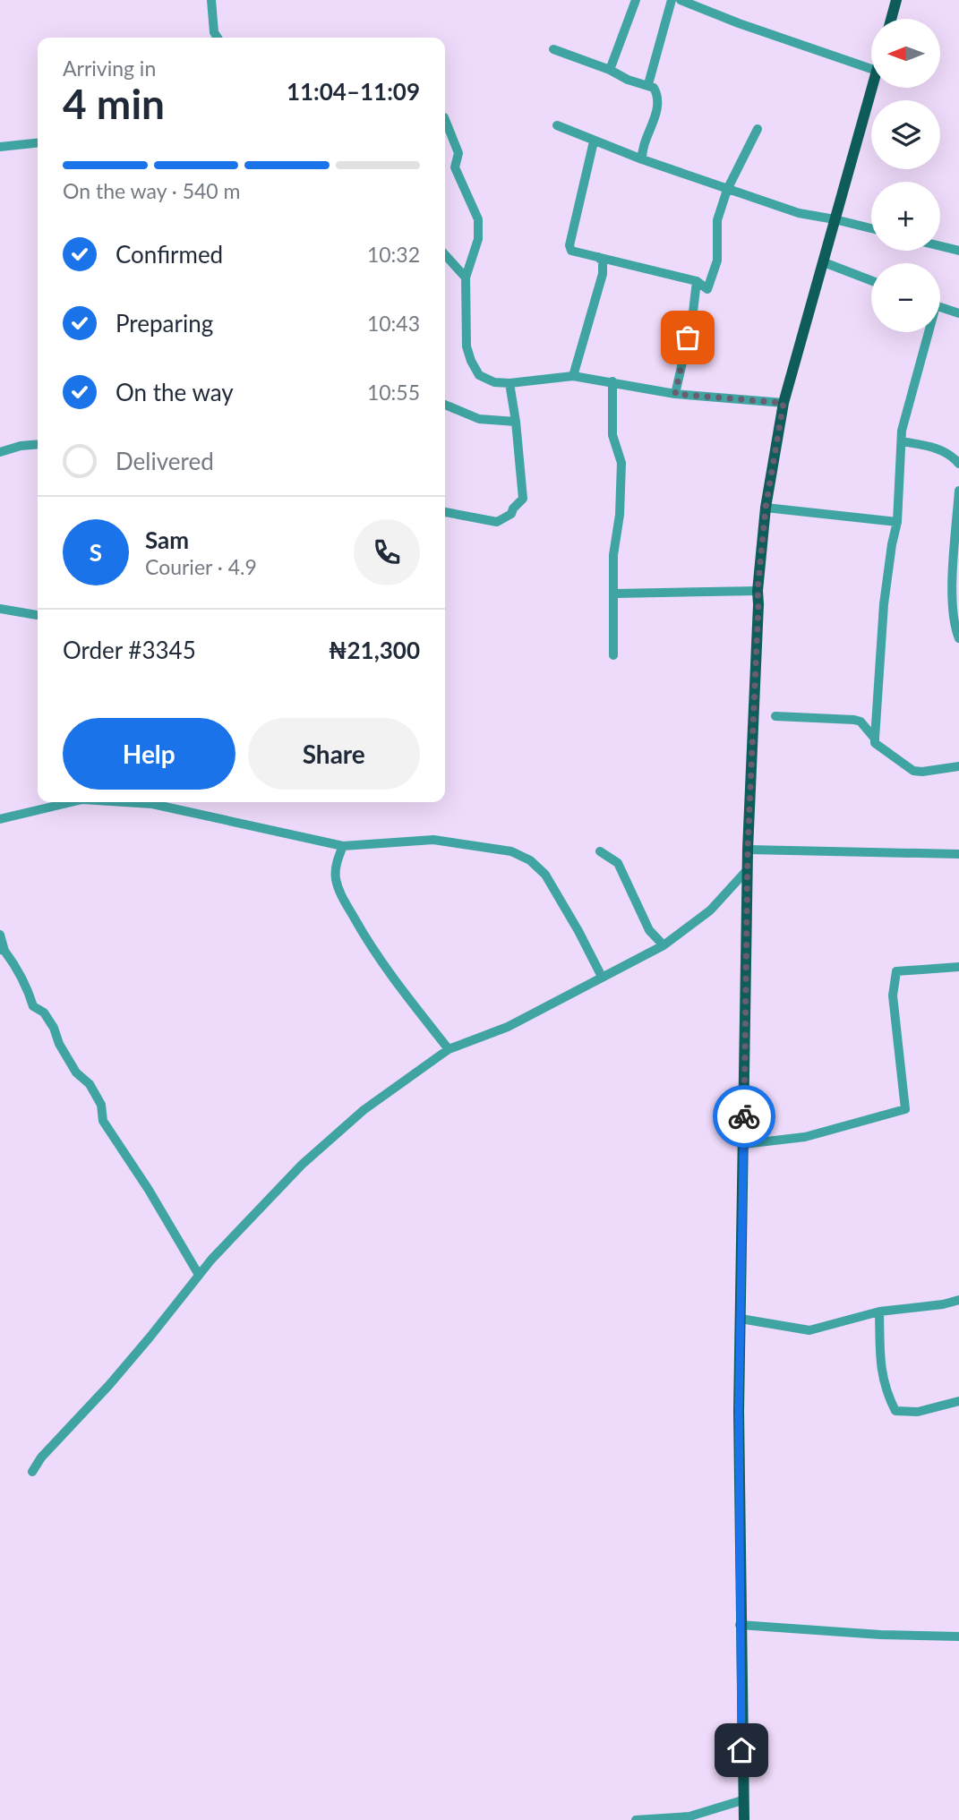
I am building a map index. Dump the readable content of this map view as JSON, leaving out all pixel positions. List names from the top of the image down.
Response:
{
  "north": "left",
  "page": {
    "map_buttons": ["+", "−"],
    "heading": ["4 min", "Arriving in", "11:04–11:09"],
    "panel": [
      "Sam",
      "Courier · 4.9",
      "Order #3345",
      "₦21,300"
    ],
    "bar": "On the way · 540 m",
    "list": [
      ["Confirmed", "10:32"],
      ["Preparing", "10:43"],
      ["On the way", "10:55"],
      "Delivered"
    ],
    "round": "S",
    "buttons": ["Help", "Share"]
  }
}
